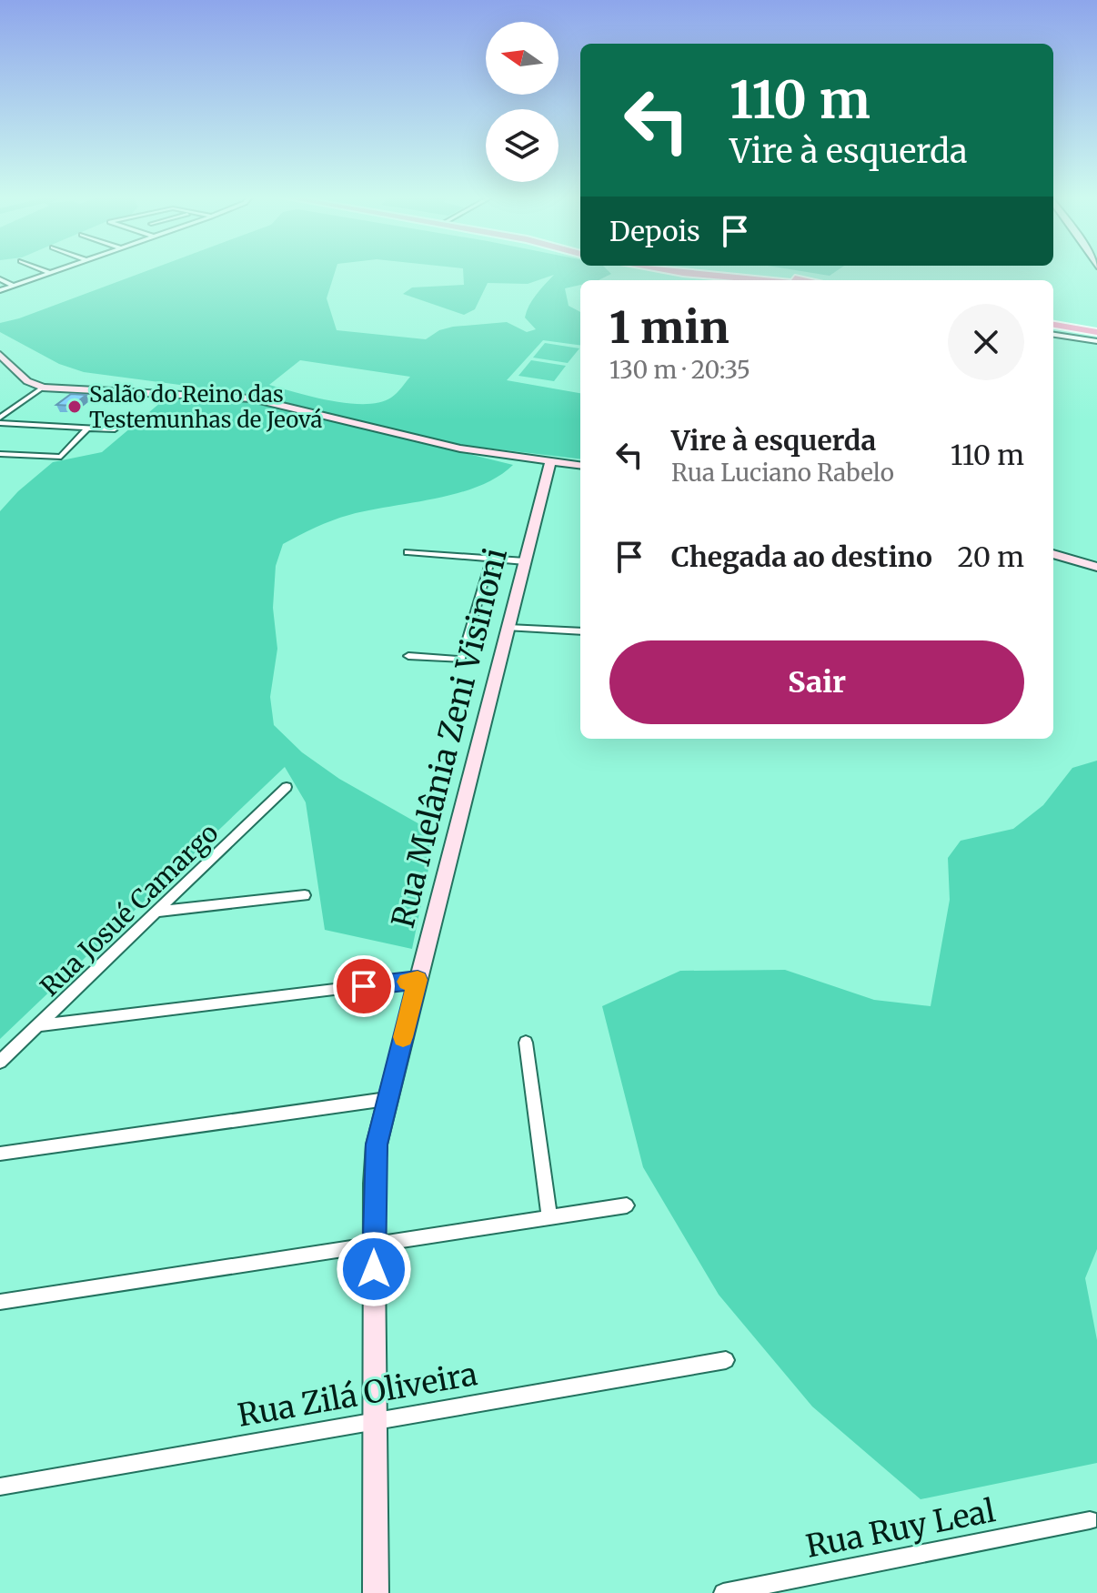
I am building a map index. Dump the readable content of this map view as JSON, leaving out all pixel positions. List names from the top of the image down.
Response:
{
  "streets": {
    "main road": ["Rua Melânia Zeni Visinoni"],
    "street": ["Rua Josué Camargo", "Rua Zilá Oliveira", "Rua Ruy Leal"]
  },
  "crossings": [
    ["Rua Melânia Zeni Visinoni", "Rua Zilá Oliveira"]
  ],
  "places": ["Salão do Reino das Testemunhas de Jeová"],
  "north": "left",
  "page": {
    "turn": ["110 m", "Vire à esquerda"],
    "then": "Depois",
    "heading": ["1 min", "130 m · 20:35"],
    "list": [
      {
        "name": "Vire à esquerda",
        "note": "Rua Luciano Rabelo",
        "value": "110 m"
      },
      {
        "name": "Chegada ao destino",
        "value": "20 m"
      }
    ],
    "buttons": "Sair"
  }
}
